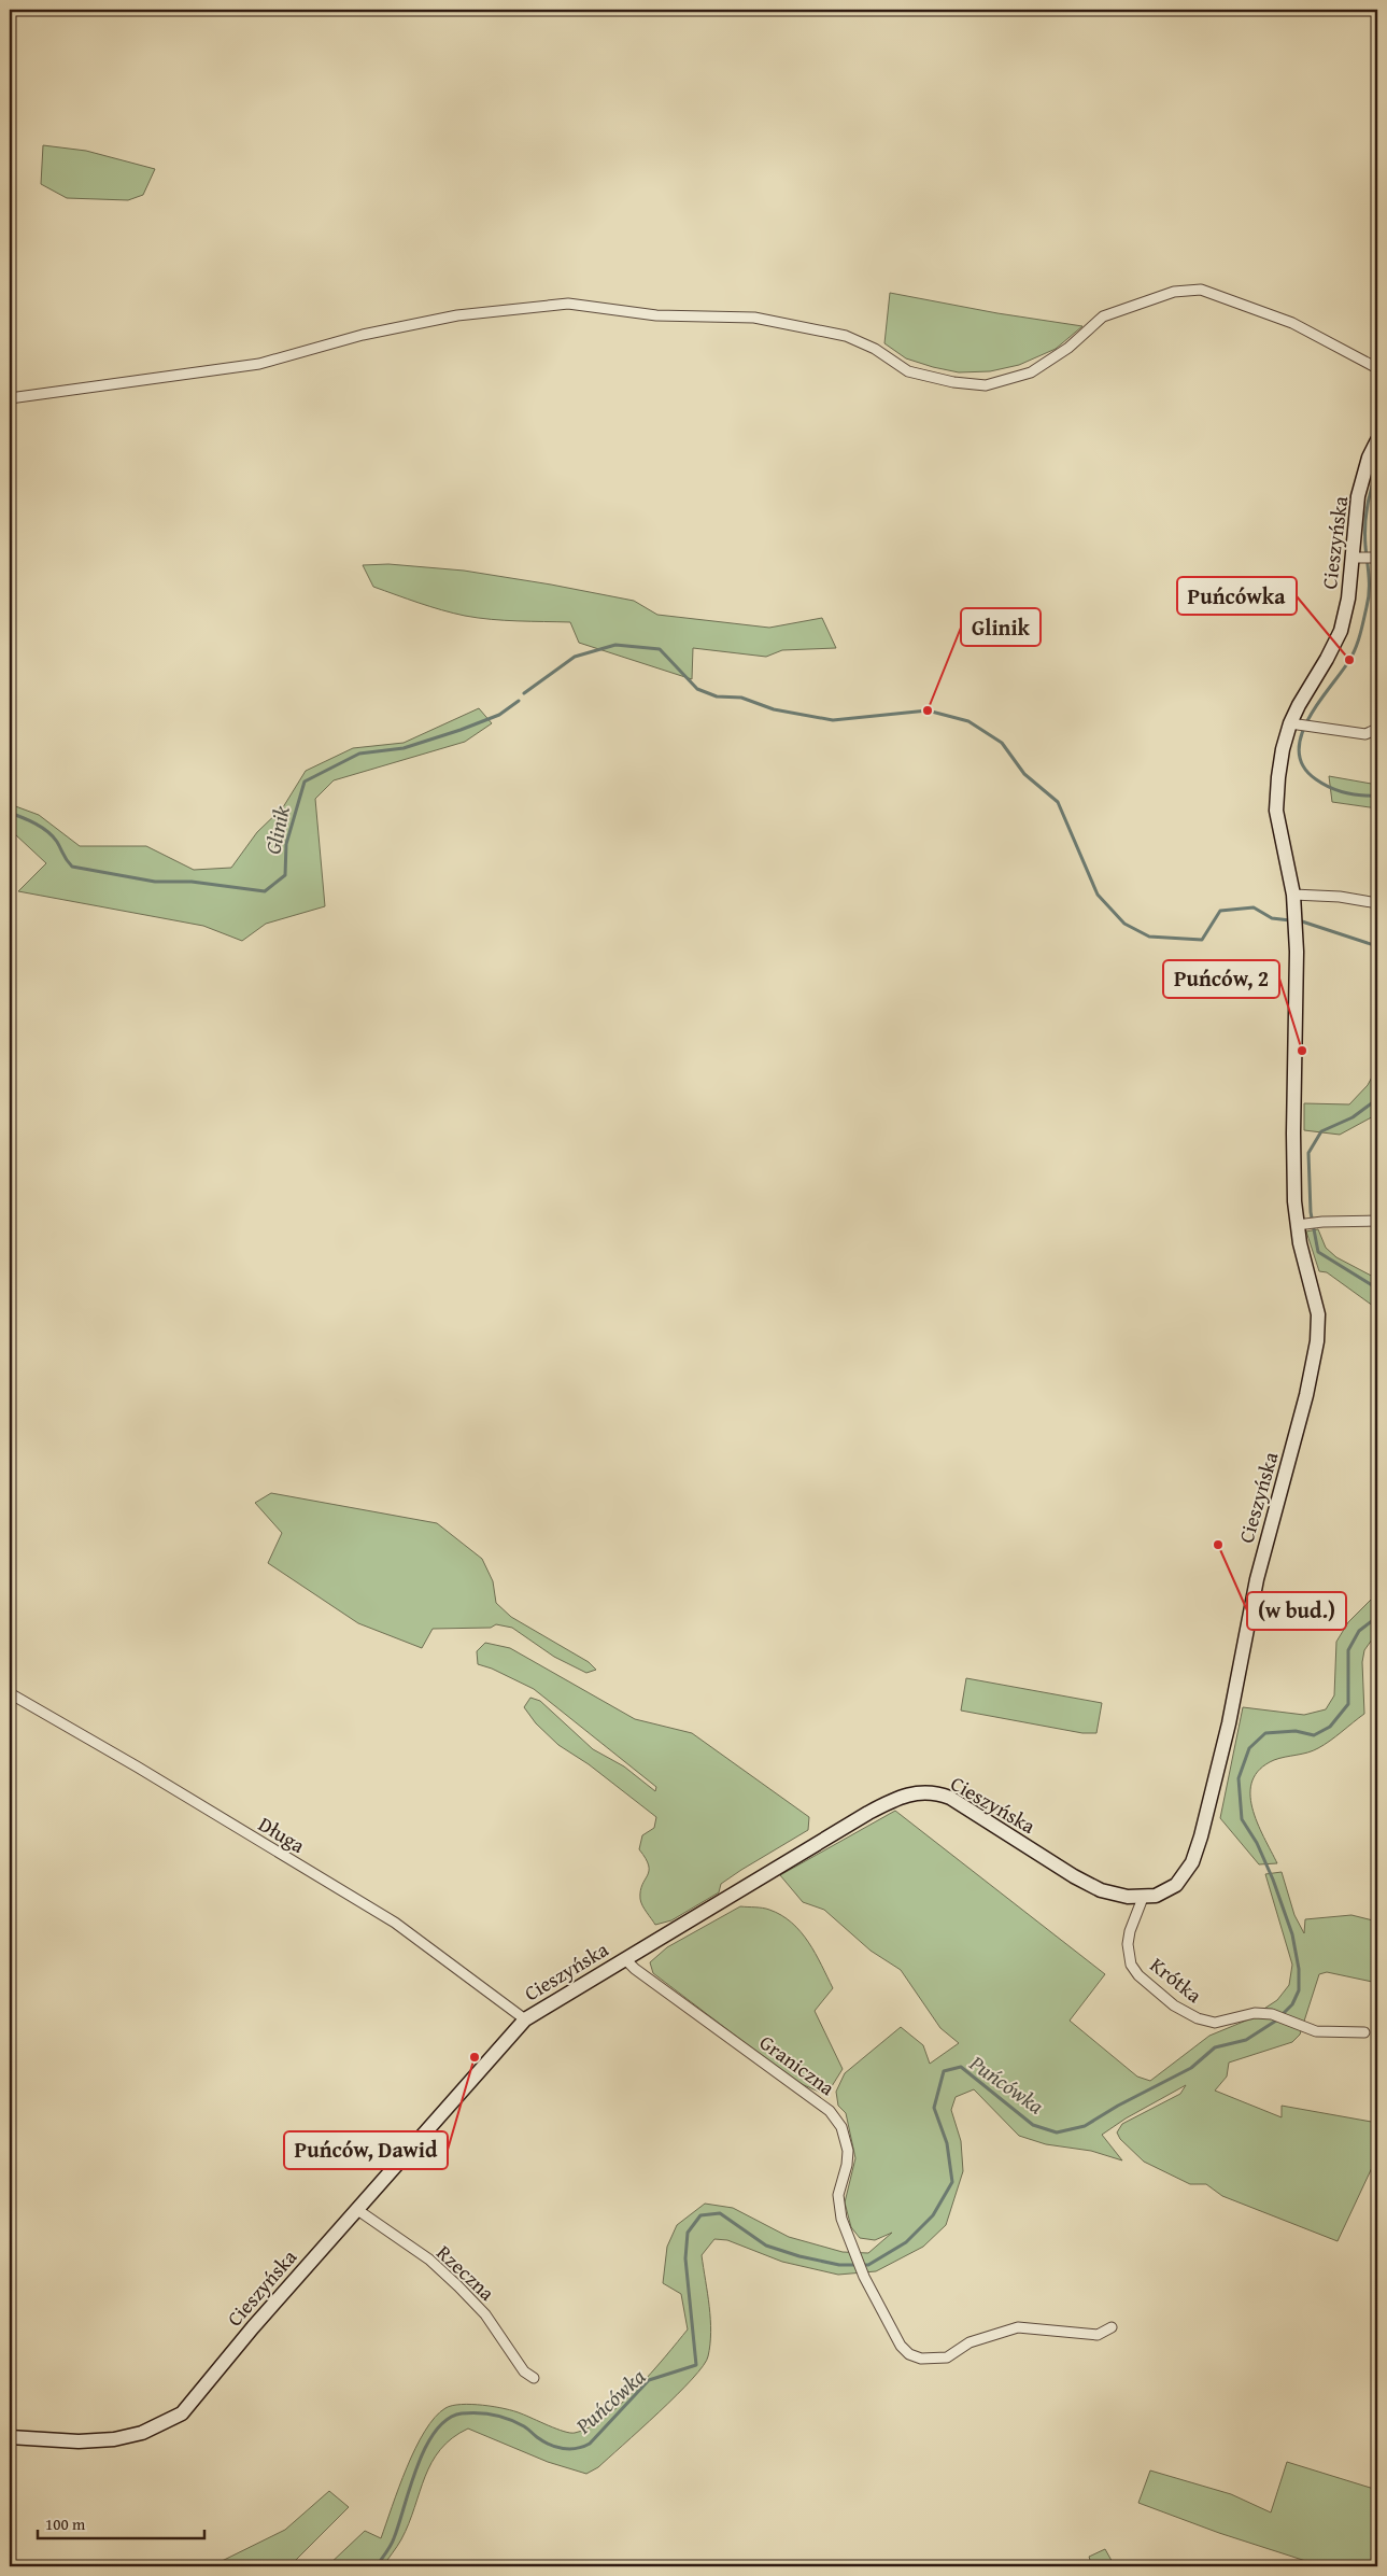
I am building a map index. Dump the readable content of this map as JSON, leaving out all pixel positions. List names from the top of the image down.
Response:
{
  "streets": {
    "street": [
      "Cieszyńska",
      "Długa",
      "Krótka",
      "Graniczna",
      "Rzeczna"
    ]
  },
  "crossings": [
    ["Cieszyńska", "Długa"],
    ["Cieszyńska", "Krótka"],
    ["Cieszyńska", "Graniczna"],
    ["Cieszyńska", "Rzeczna"]
  ],
  "water": ["Glinik", "Puńcówka"],
  "places": [
    "Puńcówka",
    "Glinik",
    "Puńców, 2",
    "(w bud.)",
    "Puńców, Dawid"
  ],
  "scale_bar": "100 m"
}
